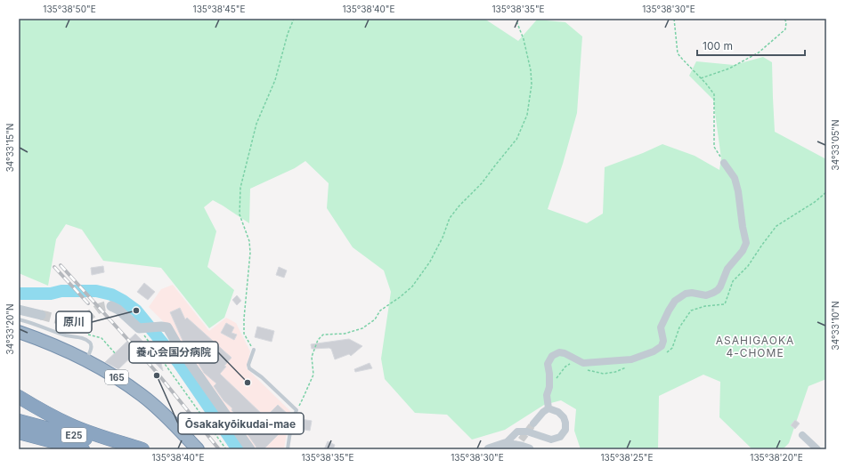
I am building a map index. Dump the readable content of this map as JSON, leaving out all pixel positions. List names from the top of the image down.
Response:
{
  "streets": {
    "highway": ["165", "E25"]
  },
  "districts": ["ASAHIGAOKA 4-CHOME"],
  "places": ["原川", "Ōsakakyōikudai-mae", "養心会国分病院"],
  "scale_bar": "100 m",
  "coordinates": [
    "135°38'50\"E",
    "135°38'45\"E",
    "135°38'40\"E",
    "135°38'35\"E",
    "135°38'30\"E",
    "34°33'05\"N",
    "34°33'15\"N",
    "34°33'10\"N",
    "34°33'20\"N",
    "135°38'25\"E",
    "135°38'20\"E"
  ]
}
